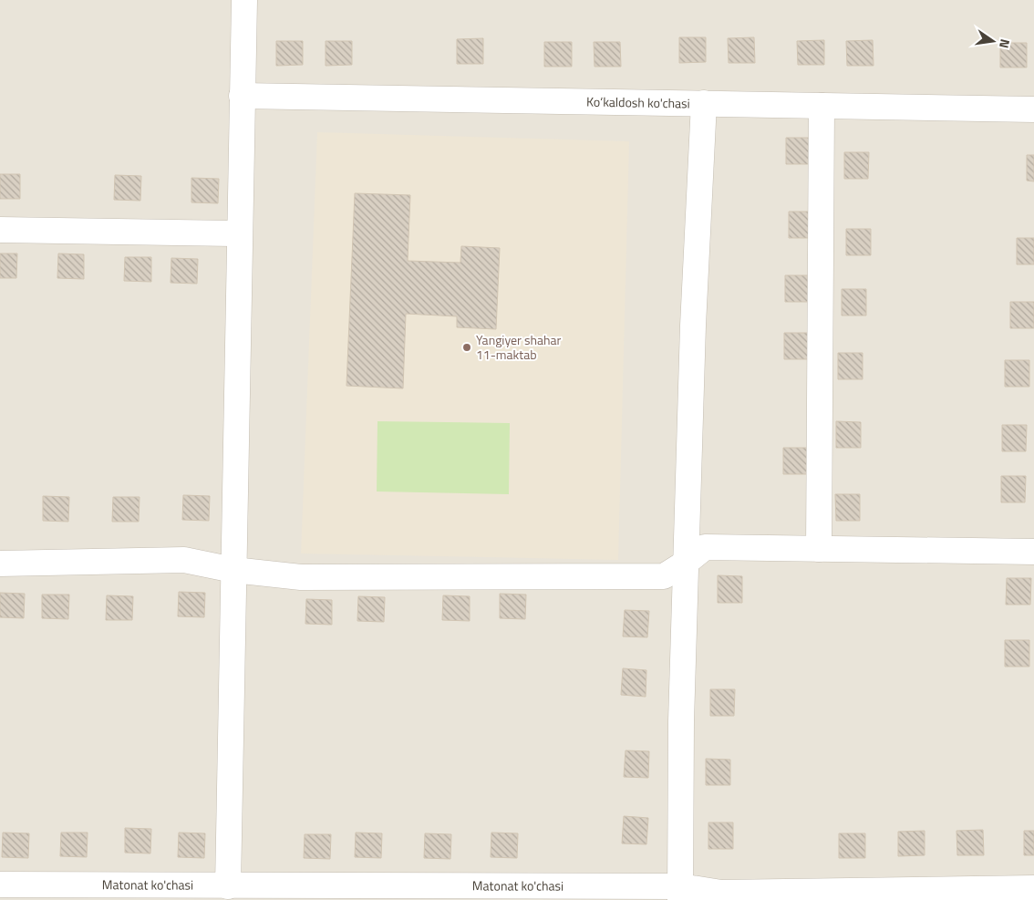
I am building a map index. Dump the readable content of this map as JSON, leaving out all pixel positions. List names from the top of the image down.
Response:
{
  "streets": {
    "street": ["Ko‘kaldosh ko'chasi", "Matonat ko'chasi"]
  },
  "places": ["Yangiyer shahar 11-maktab"],
  "north": "right"
}
